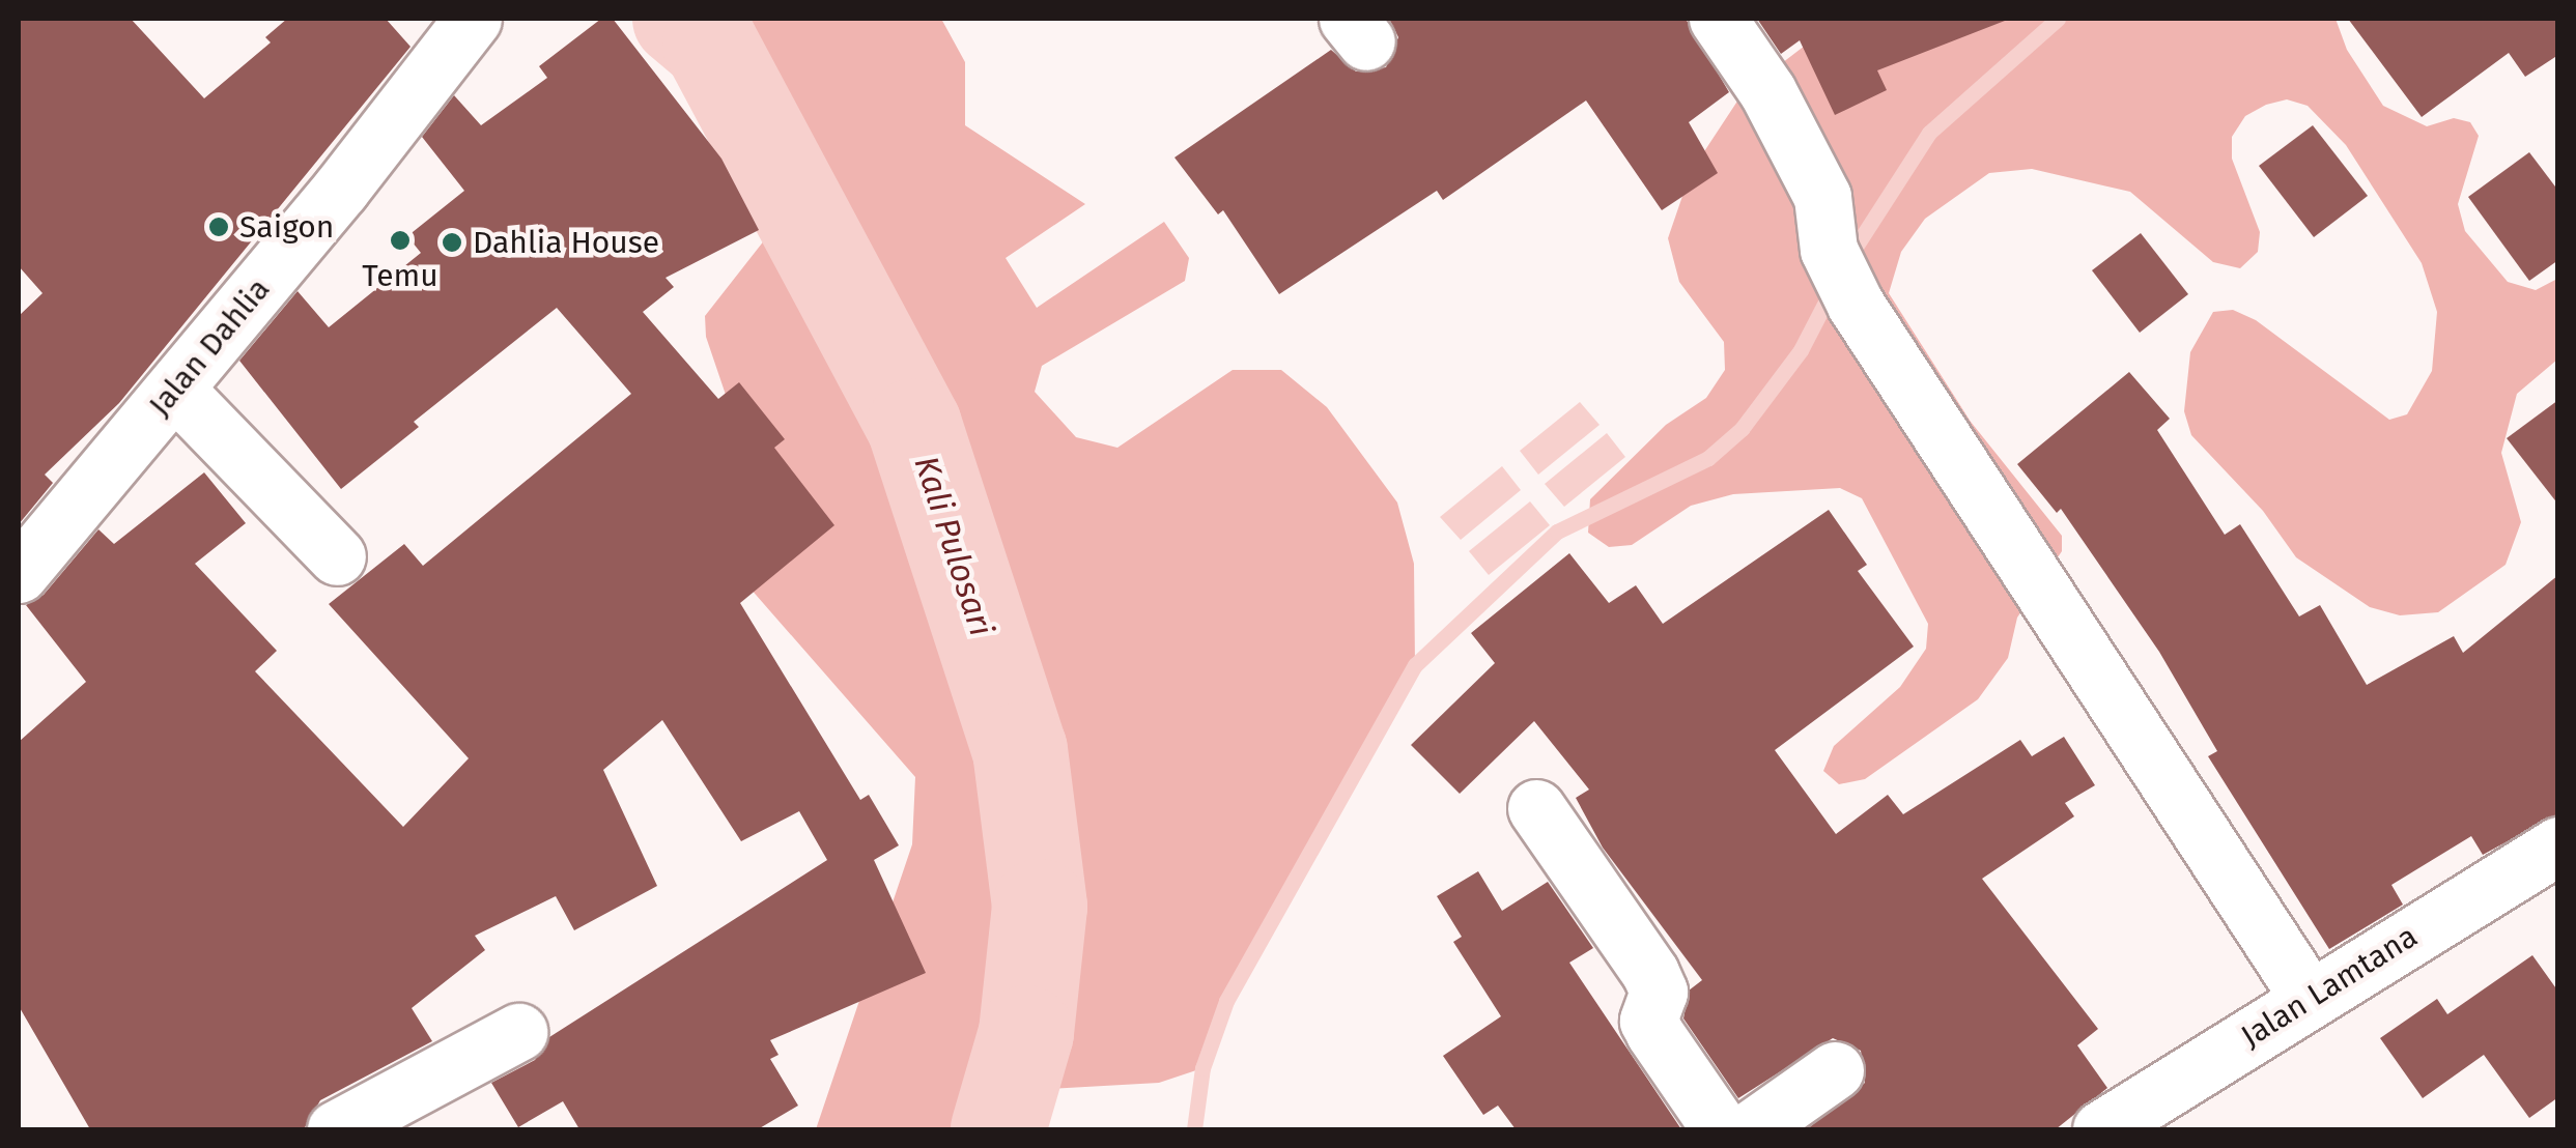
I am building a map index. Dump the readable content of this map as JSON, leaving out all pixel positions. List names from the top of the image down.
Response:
{
  "streets": {
    "street": ["Jalan Dahlia", "Jalan Lamtana"]
  },
  "water": ["Kali Pulosari"],
  "places": ["Saigon", "Temu", "Dahlia House"]
}
